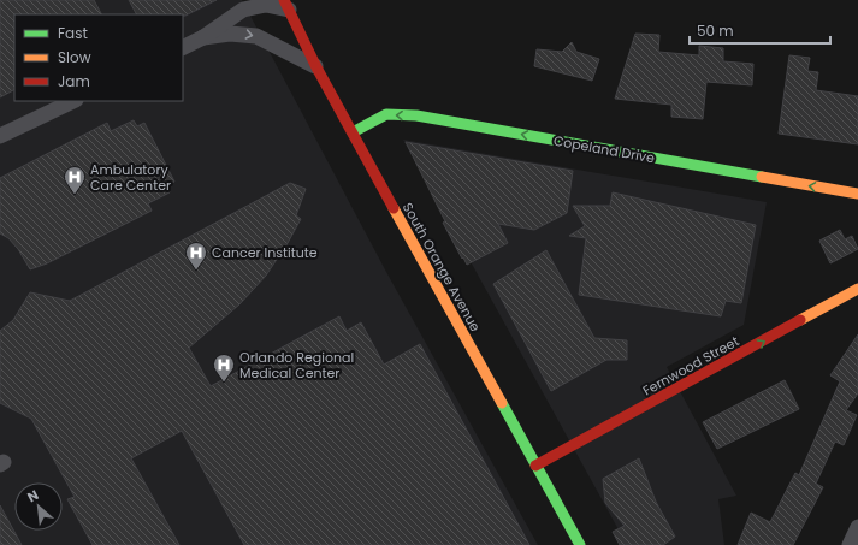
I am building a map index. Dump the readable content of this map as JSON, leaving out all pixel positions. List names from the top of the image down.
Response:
{
  "streets": {
    "street": ["Copeland Drive", "South Orange Avenue", "Fernwood Street"]
  },
  "crossings": [
    ["Copeland Drive", "South Orange Avenue"],
    ["South Orange Avenue", "Fernwood Street"]
  ],
  "one_way": ["Copeland Drive", "Fernwood Street"],
  "places": {
    "hospital": ["Ambulatory Care Center", "Cancer Institute", "Orlando Regional Medical Center"]
  },
  "legend": ["Fast", "Slow", "Jam"],
  "scale_bar": "50 m",
  "north": "top left"
}
